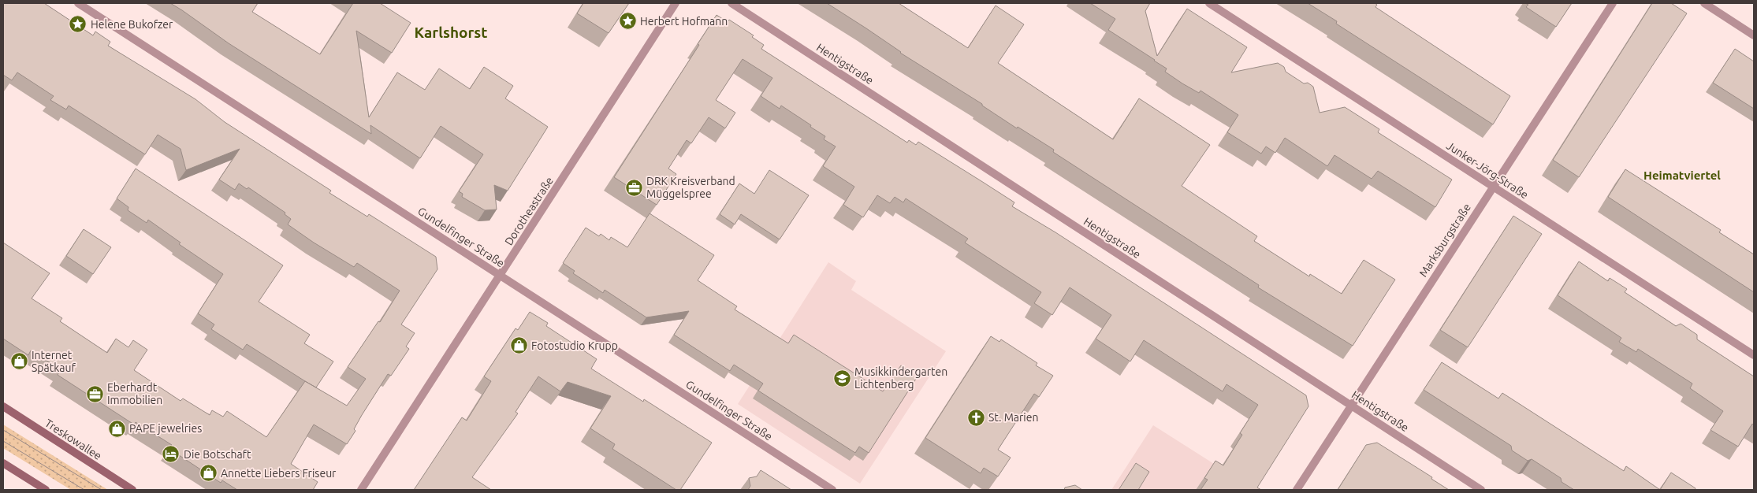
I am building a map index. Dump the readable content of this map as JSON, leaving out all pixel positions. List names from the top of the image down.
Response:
{
  "streets": {
    "main road": ["Treskowallee"],
    "street": [
      "Hentigstraße",
      "Junker-Jörg-Straße",
      "Dorotheastraße",
      "Gundelfinger Straße",
      "Marksburgstraße"
    ]
  },
  "crossings": [
    ["Hentigstraße", "Marksburgstraße"],
    ["Junker-Jörg-Straße", "Marksburgstraße"],
    ["Dorotheastraße", "Gundelfinger Straße"]
  ],
  "districts": ["Karlshorst", "Heimatviertel"],
  "places": {
    "place": ["Herbert Hofmann", "Helene Bukofzer"],
    "office": ["DRK Kreisverband Müggelspree", "Eberhardt Immobilien"],
    "shop": [
      "Fotostudio Krupp",
      "Internet Spätkauf",
      "PAPE jewelries",
      "Annette Liebers Friseur"
    ],
    "school or university": ["Musikkindergarten Lichtenberg"],
    "church": ["St. Marien"],
    "hotel": ["Die Botschaft"]
  }
}
